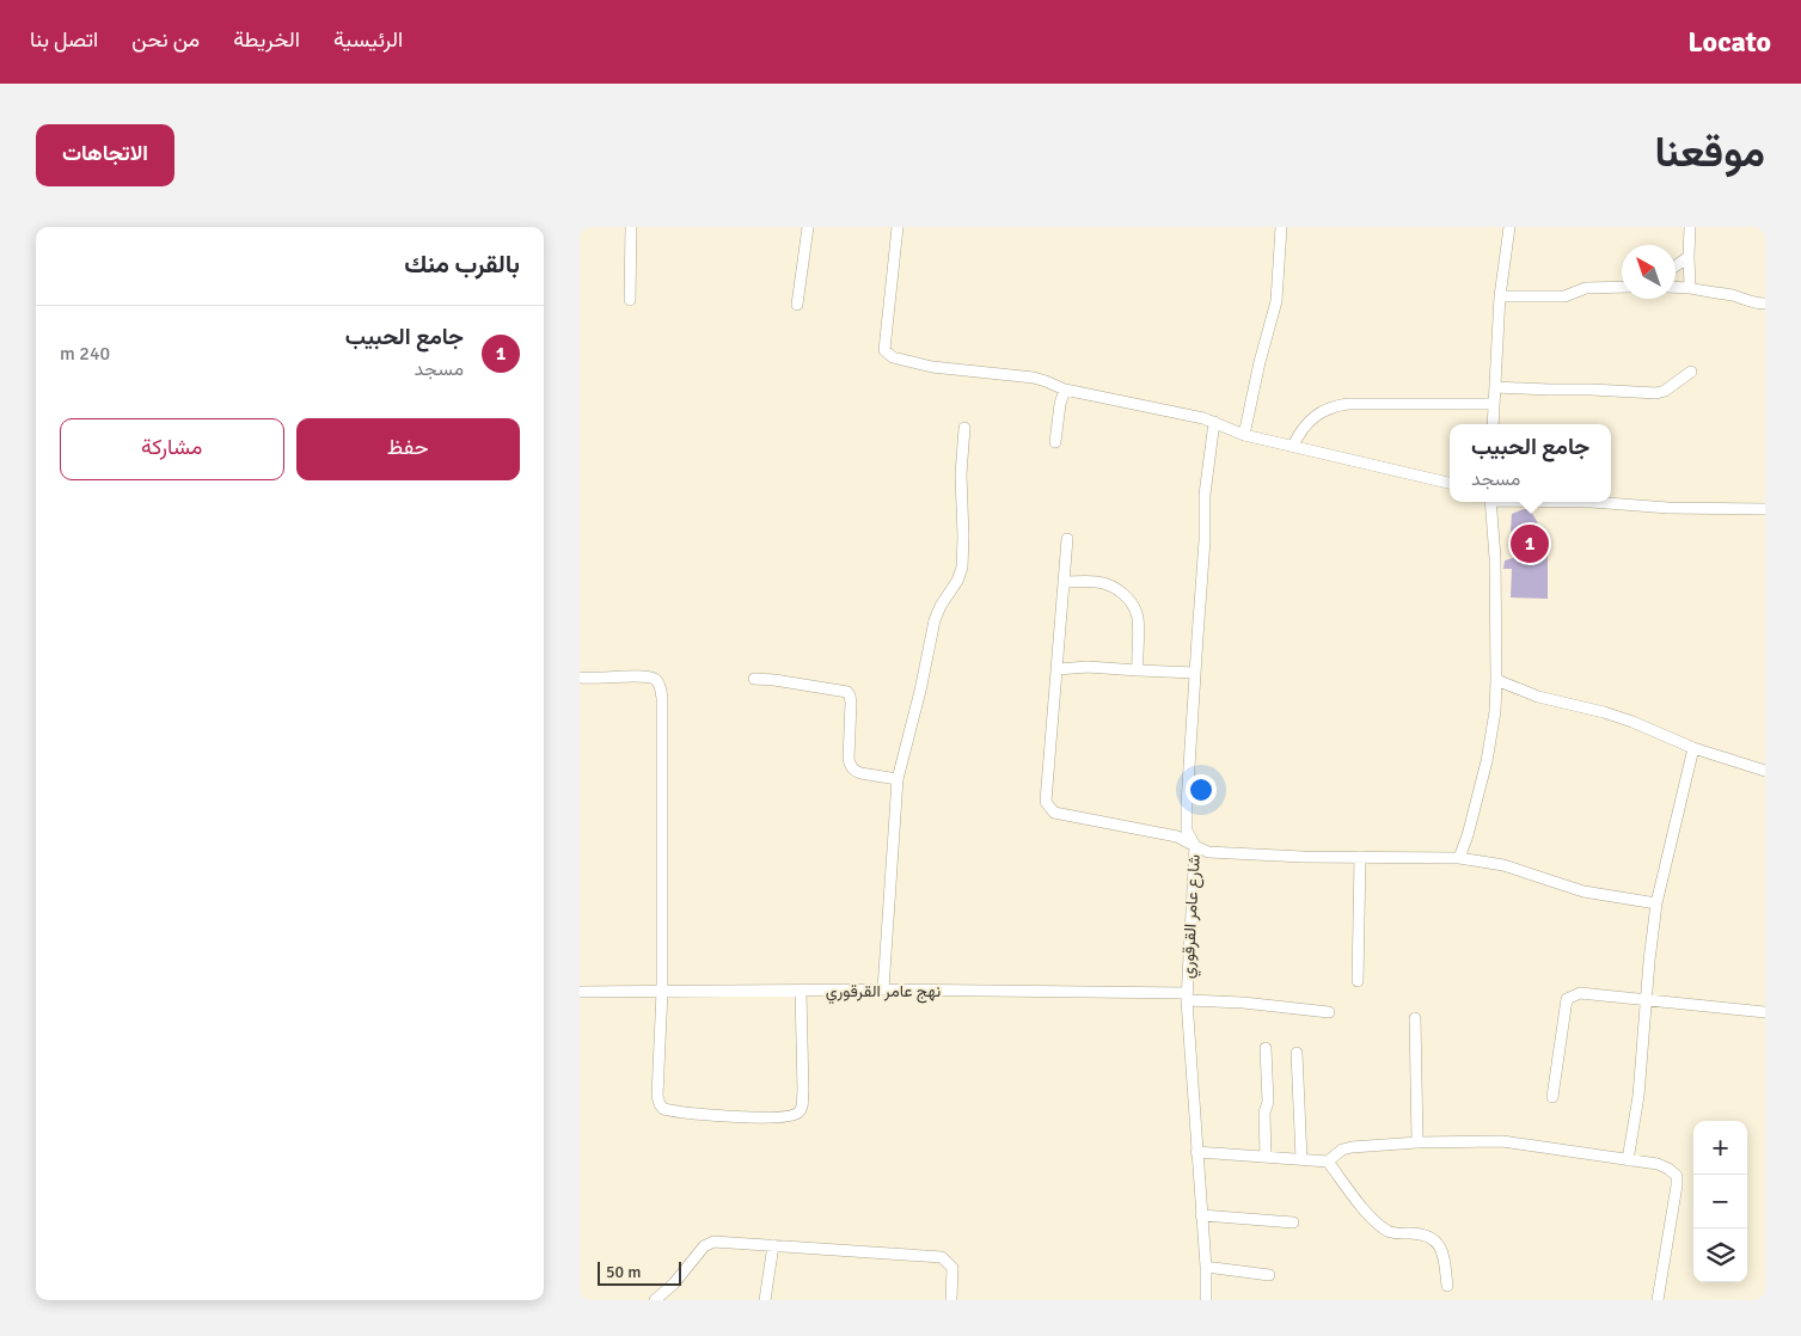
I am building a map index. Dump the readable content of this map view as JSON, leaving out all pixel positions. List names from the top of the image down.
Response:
{
  "streets": {
    "street": ["شارع عامر القرقوري", "نهج عامر القرقوري"]
  },
  "crossings": [
    ["شارع عامر القرقوري", "نهج عامر القرقوري"]
  ],
  "scale_bar": "50 m",
  "north": "top left",
  "page": {
    "header": "Locato",
    "nav": [
      "الرئيسية",
      "الخريطة",
      "من نحن",
      "اتصل بنا"
    ],
    "title": "موقعنا",
    "buttons": [
      "الاتجاهات",
      ["حفظ", "مشاركة"]
    ],
    "heading": "بالقرب منك",
    "list": [
      {
        "mark": "1",
        "name": "جامع الحبيب",
        "note": "مسجد",
        "value": "240 m"
      }
    ],
    "popup": ["جامع الحبيب", "مسجد"],
    "pins": "1",
    "map_buttons": ["+", "−"],
    "scale": "50 m"
  }
}
